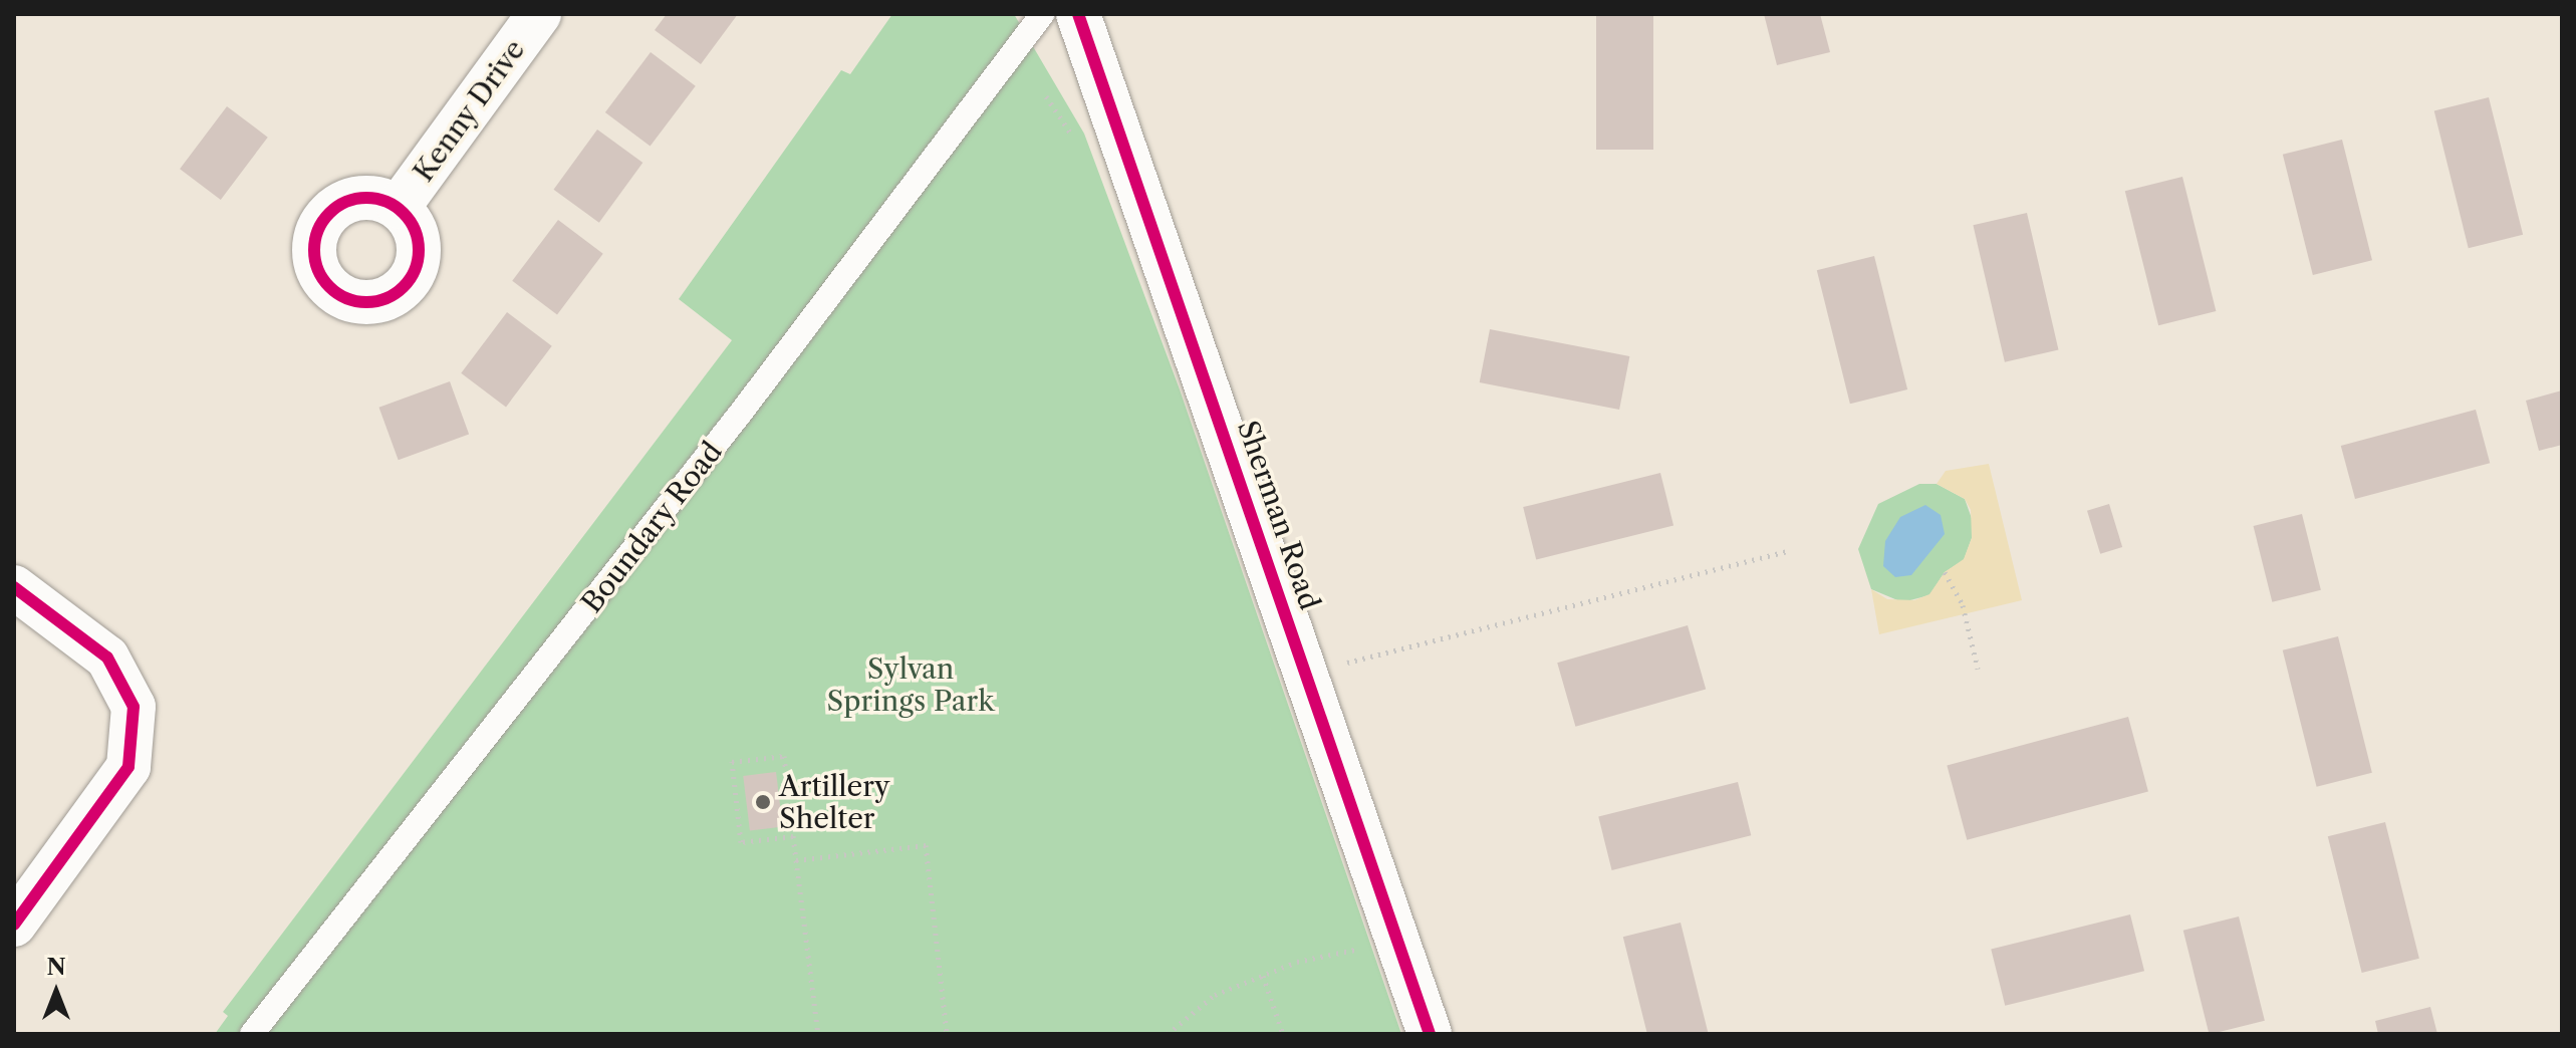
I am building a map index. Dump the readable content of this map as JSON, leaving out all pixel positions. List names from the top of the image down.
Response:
{
  "streets": {
    "street": ["Kenny Drive", "Sherman Road"],
    "lane": ["Boundary Road"]
  },
  "parks": ["Sylvan Springs Park"],
  "places": ["Artillery Shelter"],
  "north": "top"
}
